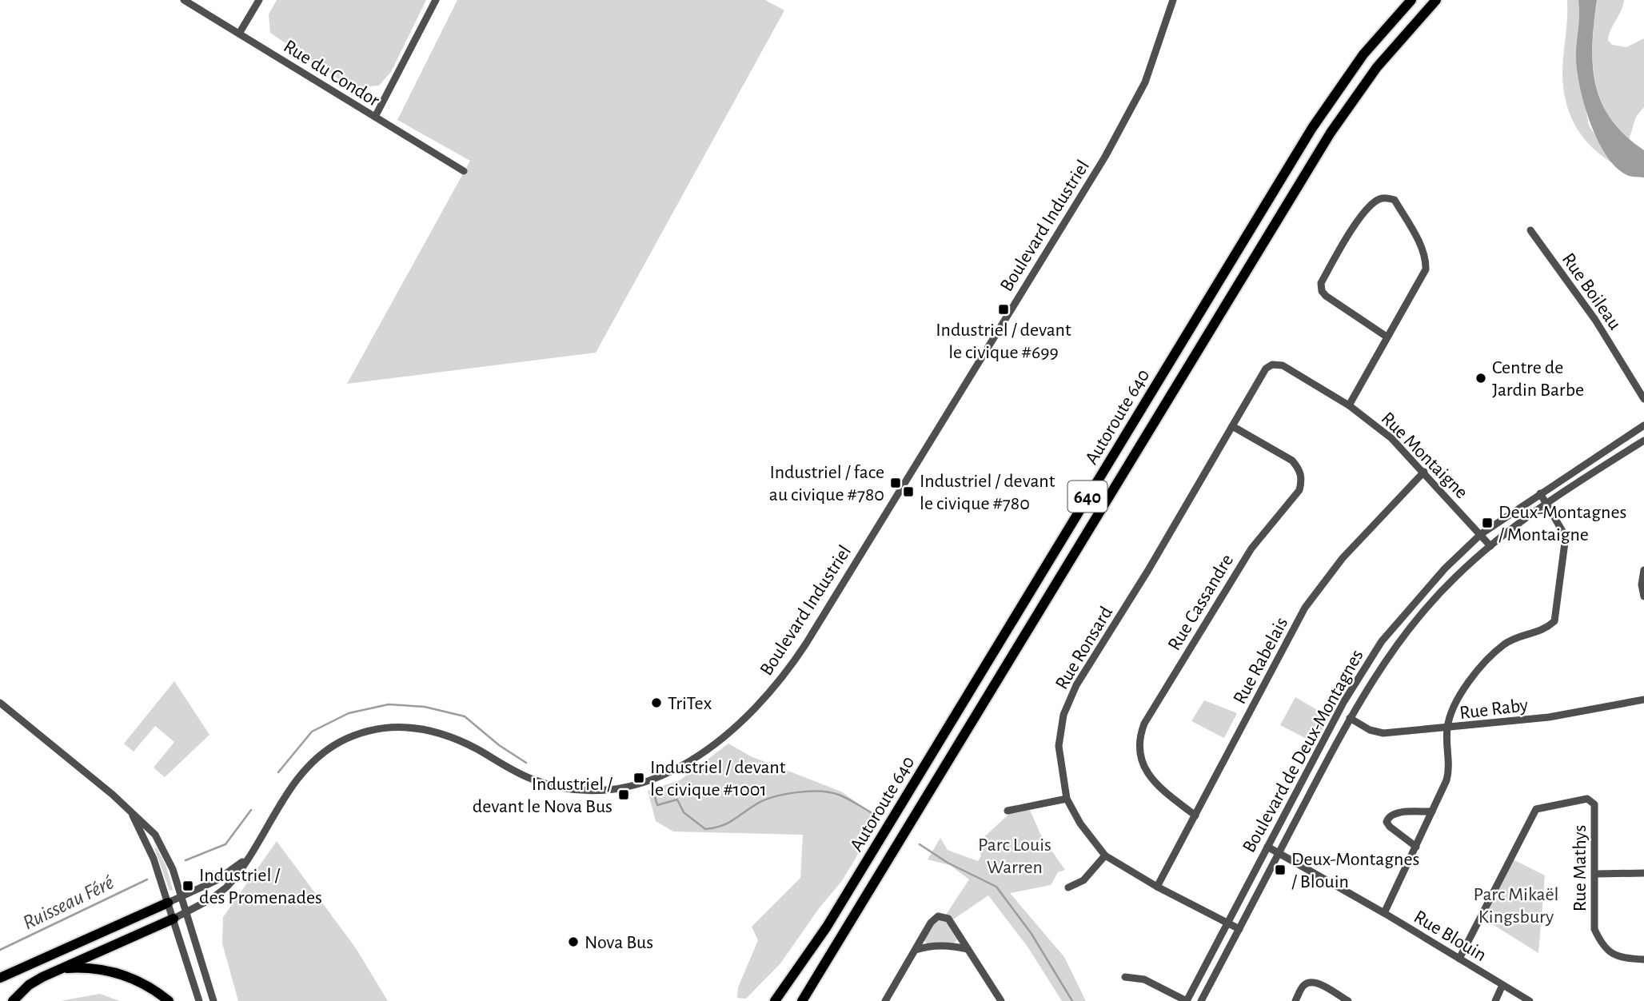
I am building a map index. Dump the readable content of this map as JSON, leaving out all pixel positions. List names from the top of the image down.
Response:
{
  "streets": {
    "highway": ["Autoroute 640", "640"],
    "street": [
      "Rue du Condor",
      "Boulevard Industriel",
      "Rue Boileau",
      "Rue Montaigne",
      "Rue Cassandre",
      "Rue Ronsard",
      "Rue Rabelais",
      "Rue Raby",
      "Boulevard de Deux-Montagnes",
      "Rue Mathys",
      "Rue Blouin"
    ]
  },
  "crossings": [
    ["Rue Montaigne", "Rue Ronsard"],
    ["Rue Montaigne", "Rue Rabelais"],
    ["Rue Montaigne", "Boulevard de Deux-Montagnes"],
    ["Rue Cassandre", "Rue Ronsard"],
    ["Rue Cassandre", "Rue Rabelais"],
    ["Rue Ronsard", "Rue Rabelais"],
    ["Rue Ronsard", "Boulevard de Deux-Montagnes"],
    ["Rue Raby", "Boulevard de Deux-Montagnes"],
    ["Boulevard de Deux-Montagnes", "Rue Blouin"],
    ["Rue Mathys", "Rue Blouin"]
  ],
  "water": ["Ruisseau Féré"],
  "parks": ["Parc Louis Warren", "Parc Mikaël Kingsbury"],
  "places": {
    "transit": [
      "Industriel / devant le civique #699",
      "Industriel / face au civique #780",
      "Industriel / devant le civique #780",
      "Deux-Montagnes / Montaigne",
      "Industriel / devant le civique #1001",
      "Industriel / devant le Nova Bus",
      "Deux-Montagnes / Blouin",
      "Industriel / des Promenades"
    ],
    "other": ["Centre de Jardin Barbe", "TriTex", "Nova Bus"]
  }
}
